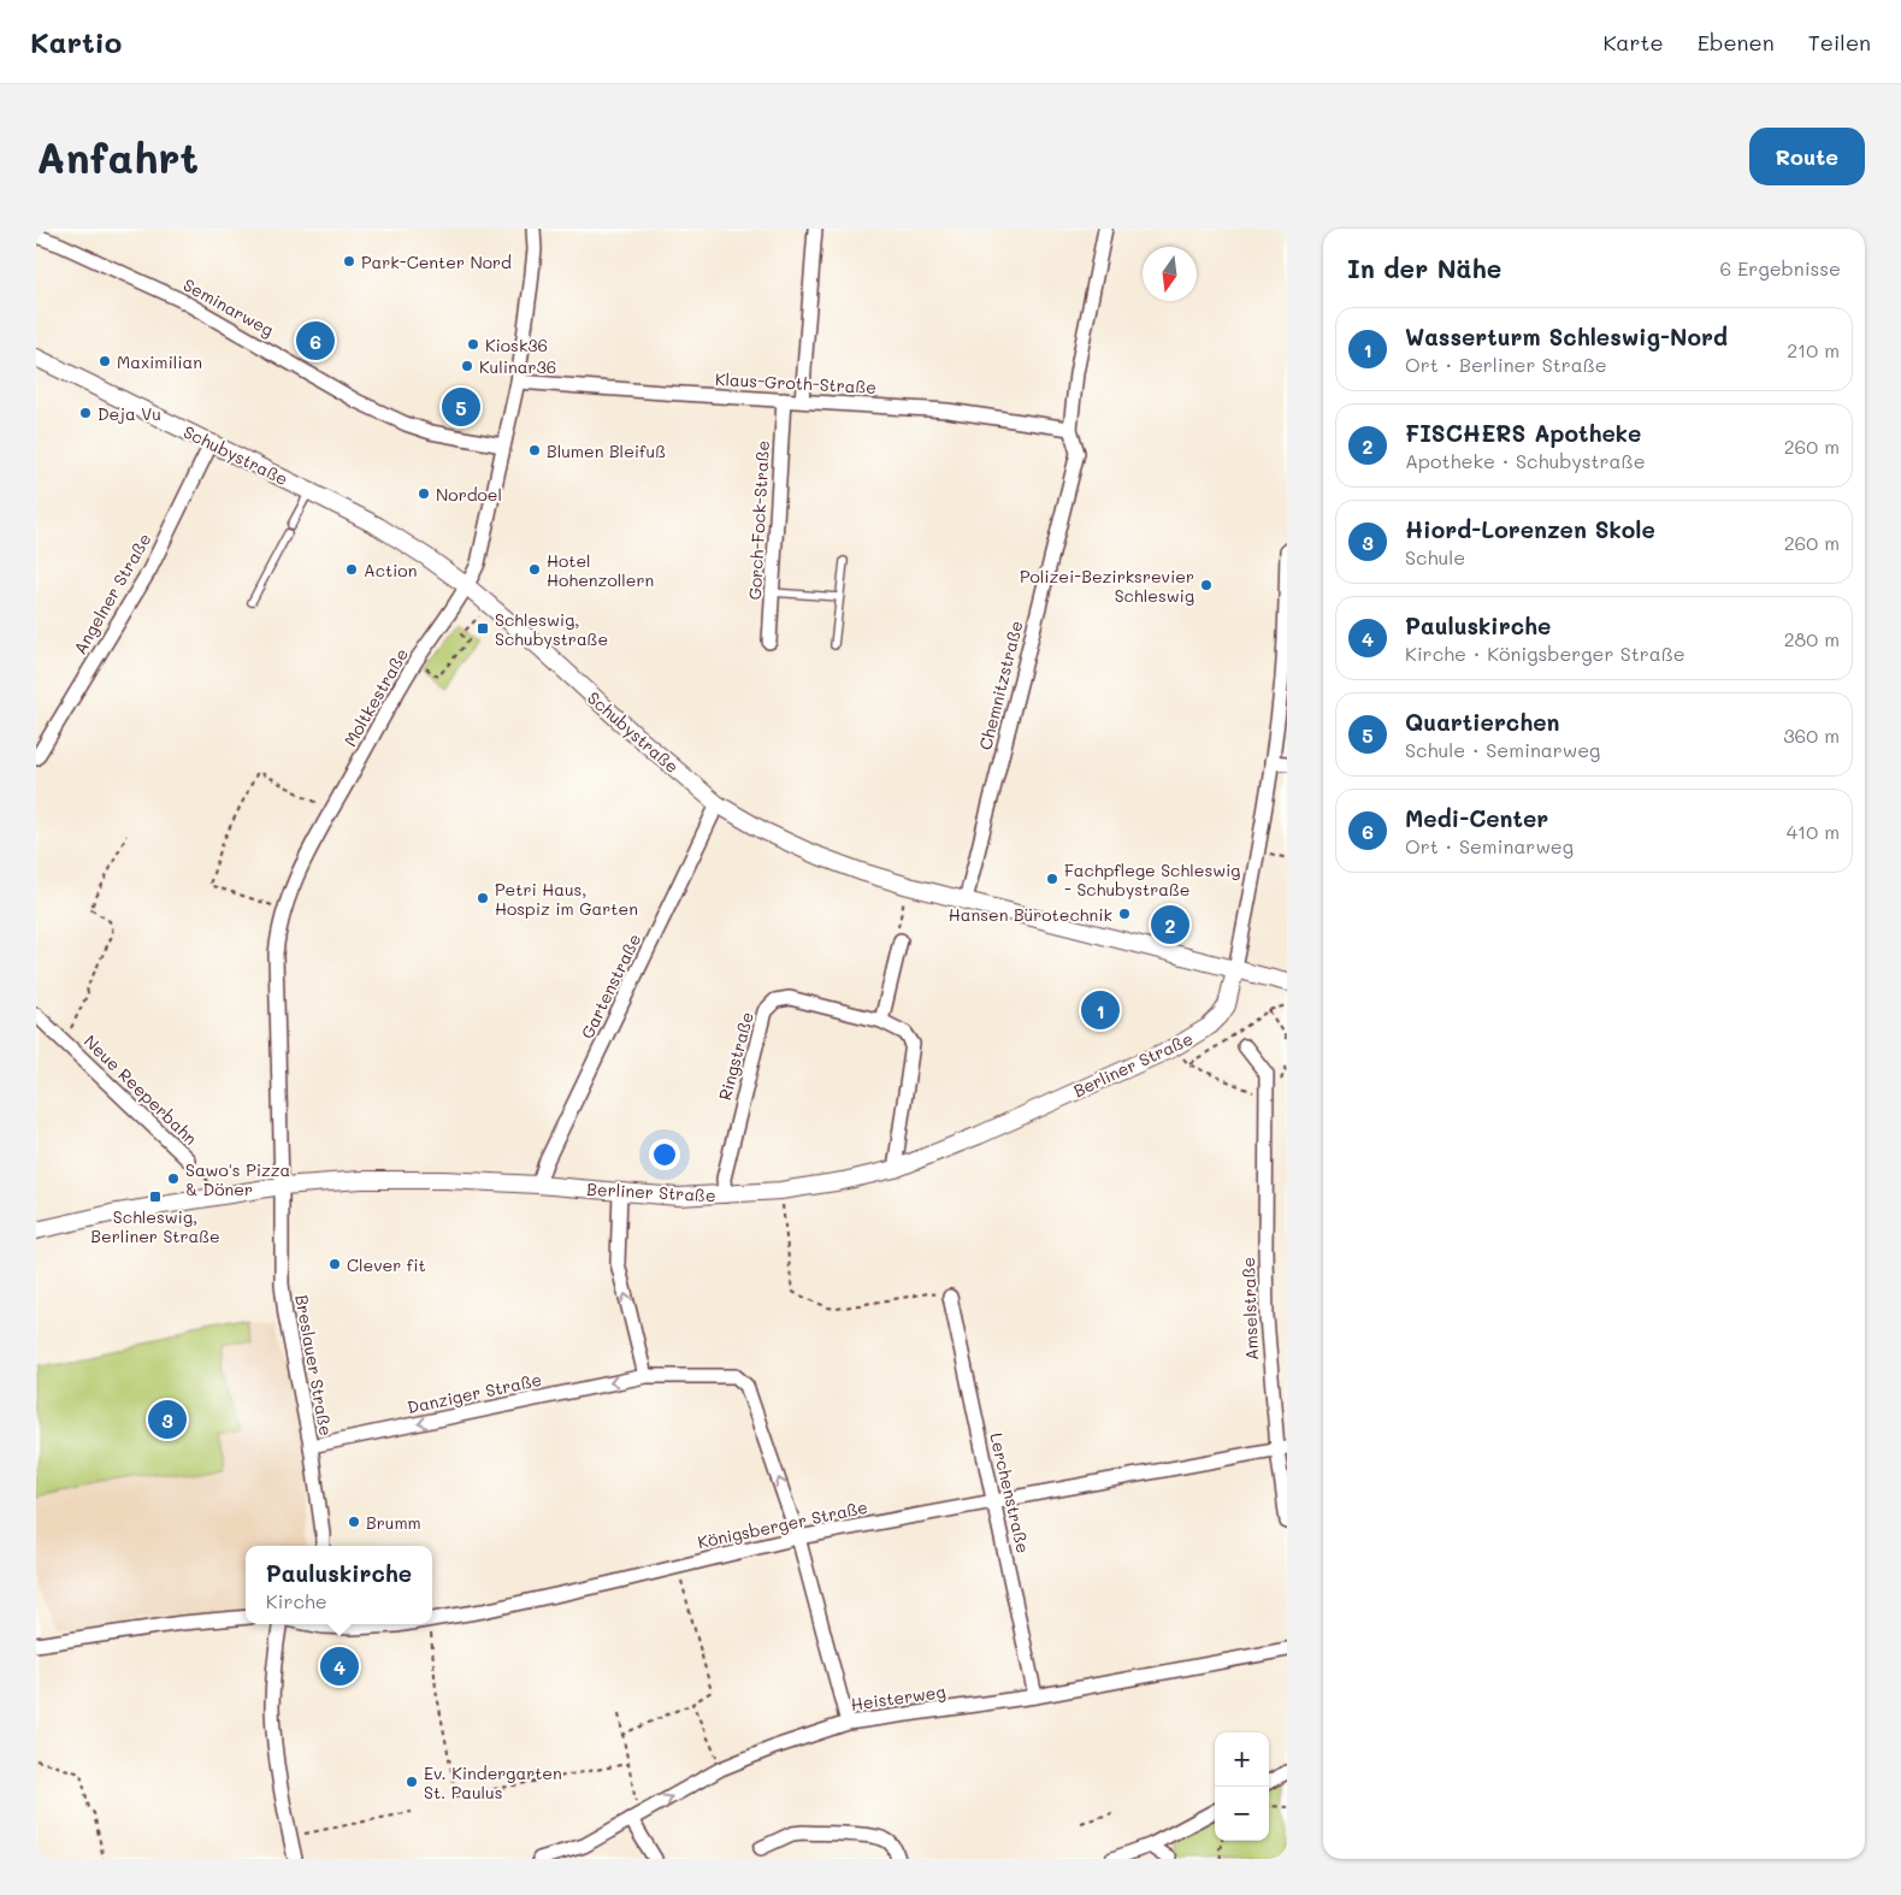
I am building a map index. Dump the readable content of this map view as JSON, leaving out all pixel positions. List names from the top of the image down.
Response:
{
  "streets": {
    "street": [
      "Seminarweg",
      "Klaus-Groth-Straße",
      "Schubystraße",
      "Gorch-Fock-Straße",
      "Angelner Straße",
      "Chemnitzstraße",
      "Moltkestraße",
      "Gartenstraße",
      "Ringstraße",
      "Berliner Straße",
      "Neue Reeperbahn",
      "Amselstraße",
      "Breslauer Straße",
      "Danziger Straße",
      "Lerchenstraße",
      "Königsberger Straße",
      "Heisterweg"
    ]
  },
  "crossings": [
    ["Seminarweg", "Moltkestraße"],
    ["Klaus-Groth-Straße", "Gorch-Fock-Straße"],
    ["Klaus-Groth-Straße", "Chemnitzstraße"],
    ["Klaus-Groth-Straße", "Moltkestraße"],
    ["Schubystraße", "Angelner Straße"],
    ["Schubystraße", "Chemnitzstraße"],
    ["Schubystraße", "Moltkestraße"],
    ["Schubystraße", "Gartenstraße"],
    ["Schubystraße", "Berliner Straße"],
    ["Moltkestraße", "Berliner Straße"],
    ["Moltkestraße", "Breslauer Straße"],
    ["Gartenstraße", "Berliner Straße"],
    ["Ringstraße", "Berliner Straße"],
    ["Berliner Straße", "Neue Reeperbahn"],
    ["Berliner Straße", "Breslauer Straße"],
    ["Amselstraße", "Königsberger Straße"],
    ["Breslauer Straße", "Danziger Straße"],
    ["Danziger Straße", "Königsberger Straße"],
    ["Danziger Straße", "Heisterweg"],
    ["Lerchenstraße", "Königsberger Straße"],
    ["Lerchenstraße", "Heisterweg"]
  ],
  "one_way": ["Danziger Straße"],
  "places": {
    "other": [
      "Park-Center Nord",
      "Kiosk36",
      "Maximilian",
      "Kulinar36",
      "Deja Vu",
      "Blumen Bleifuß",
      "Nordoel",
      "Action",
      "Hotel Hohenzollern",
      "Polizei-Bezirksrevier Schleswig",
      "Fachpflege Schleswig - Schubystraße",
      "Petri Haus, Hospiz im Garten",
      "Hansen Bürotechnik",
      "Sawo's Pizza & Döner",
      "Clever fit",
      "Brumm",
      "Ev. Kindergarten St. Paulus"
    ],
    "transit": ["Schleswig, Schubystraße", "Schleswig, Berliner Straße"]
  },
  "north": "bottom",
  "page": {
    "header": "Kartio",
    "nav": ["Karte", "Ebenen", "Teilen"],
    "buttons": "Route",
    "title": "Anfahrt",
    "heading": ["In der Nähe", "6 Ergebnisse"],
    "list": [
      {
        "mark": "1",
        "name": "Wasserturm Schleswig-Nord",
        "note": "Ort · Berliner Straße",
        "value": "210 m"
      },
      {
        "mark": "2",
        "name": "FISCHERS Apotheke",
        "note": "Apotheke · Schubystraße",
        "value": "260 m"
      },
      {
        "mark": "3",
        "name": "Hiord-Lorenzen Skole",
        "note": "Schule",
        "value": "260 m"
      },
      {
        "mark": "4",
        "name": "Pauluskirche",
        "note": "Kirche · Königsberger Straße",
        "value": "280 m"
      },
      {
        "mark": "5",
        "name": "Quartierchen",
        "note": "Schule · Seminarweg",
        "value": "360 m"
      },
      {
        "mark": "6",
        "name": "Medi-Center",
        "note": "Ort · Seminarweg",
        "value": "410 m"
      }
    ],
    "pins": [
      "6",
      "5",
      "2",
      "1",
      "3",
      "4"
    ],
    "popup": ["Pauluskirche", "Kirche"],
    "map_buttons": ["+", "−"]
  }
}
